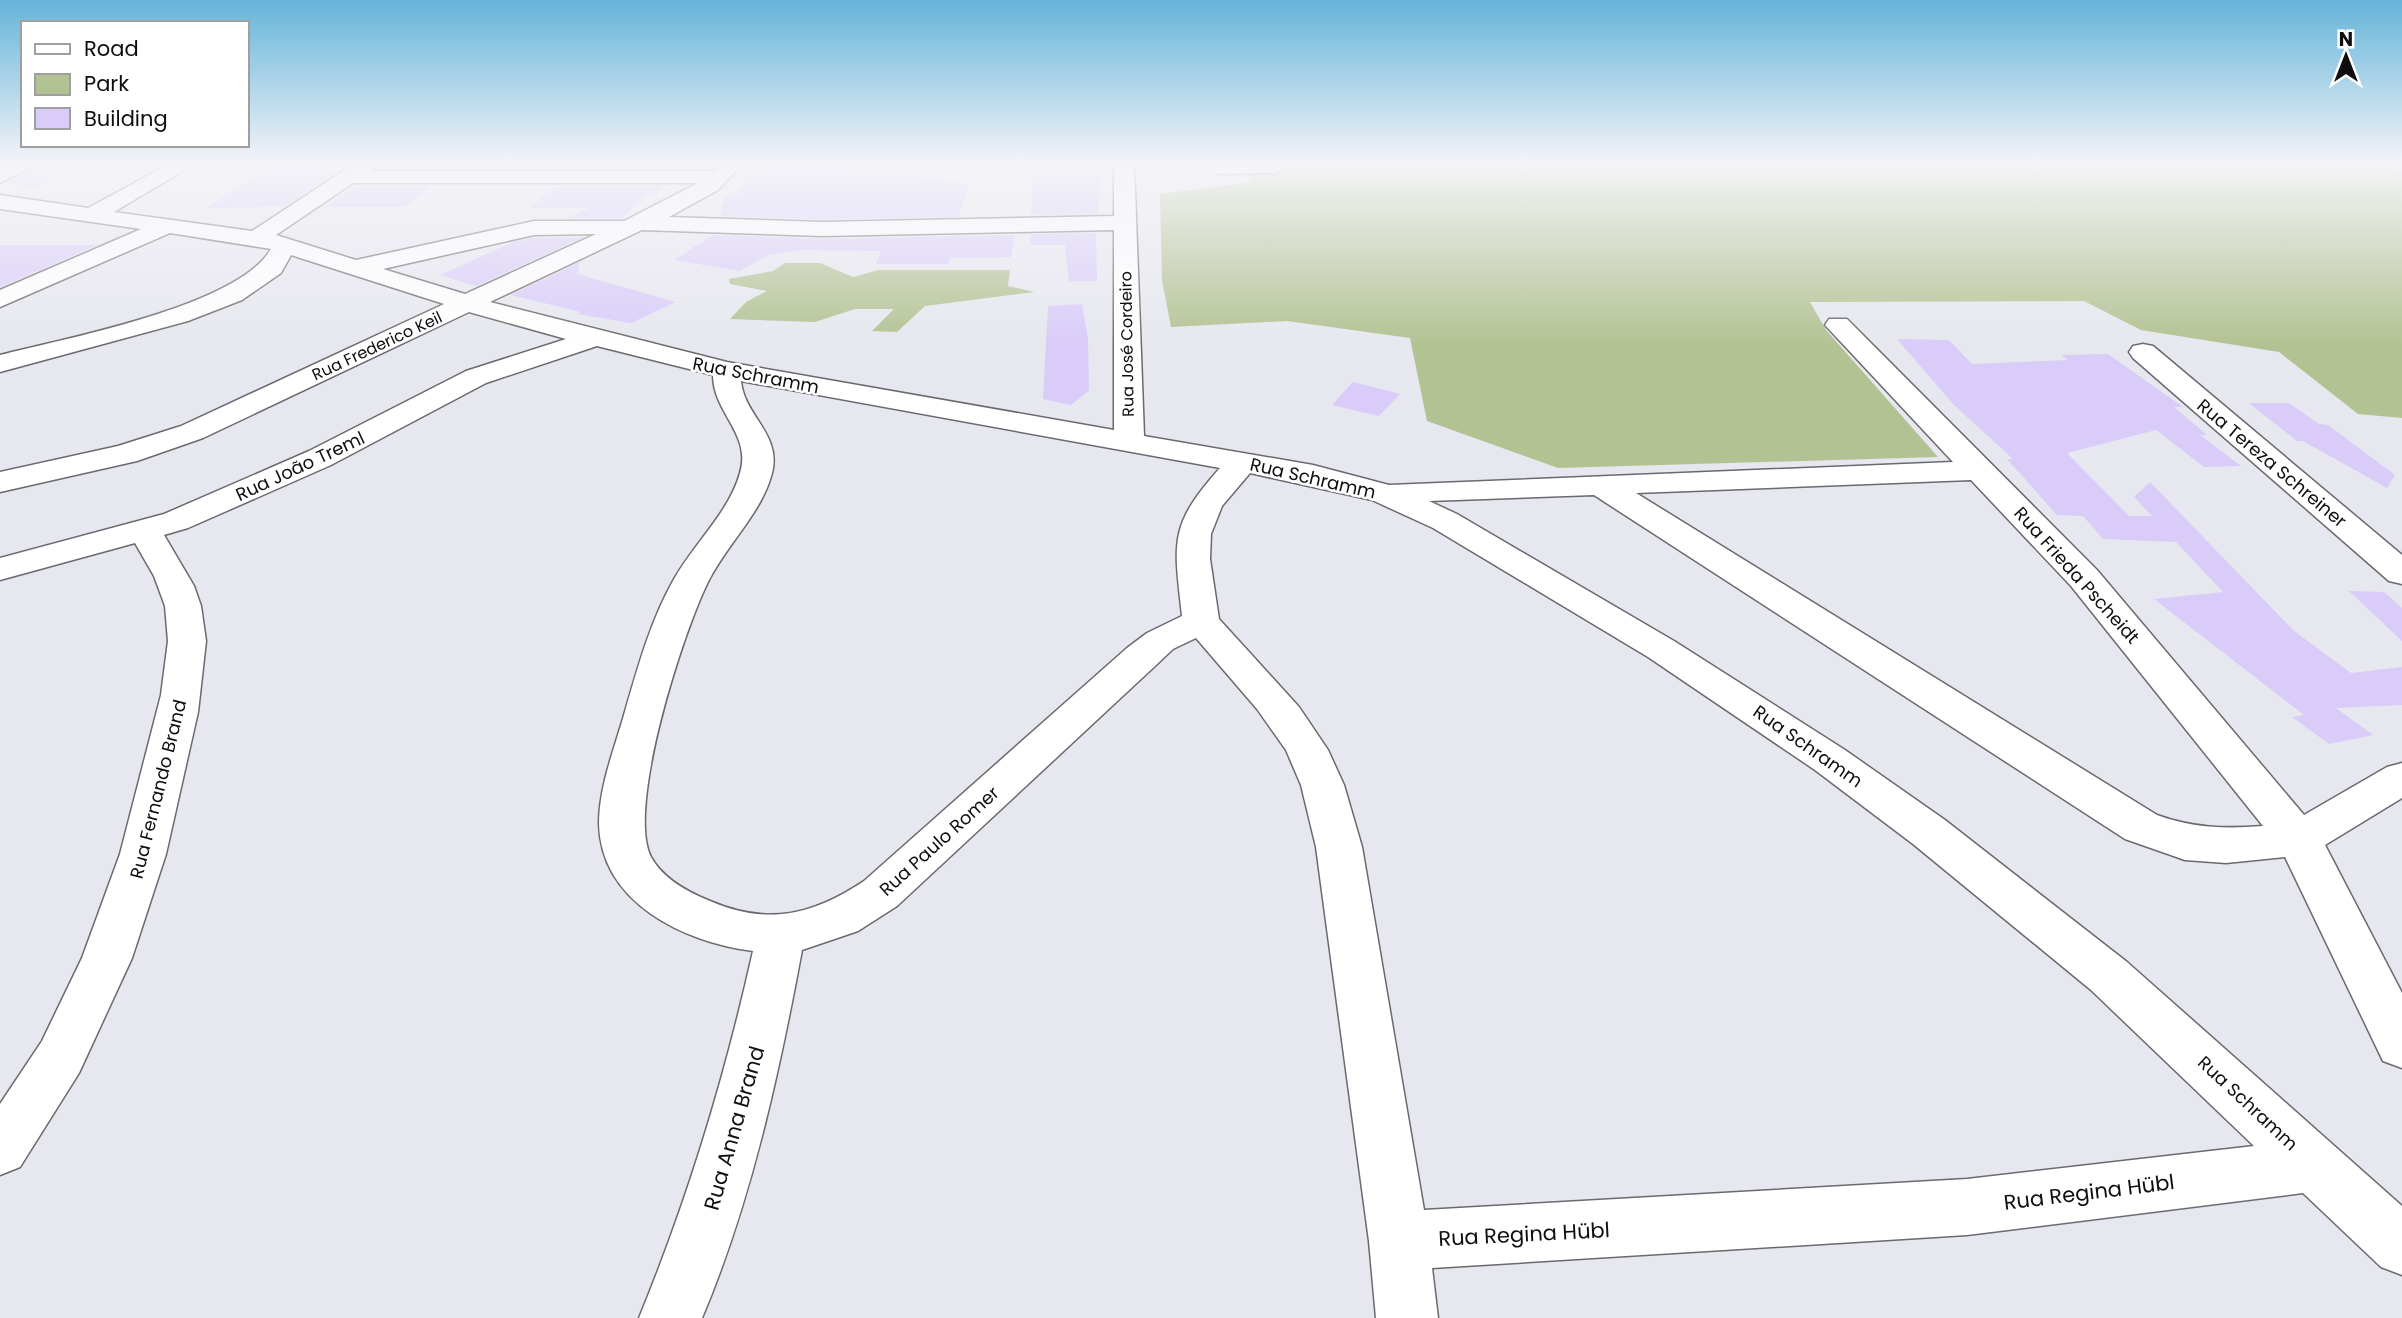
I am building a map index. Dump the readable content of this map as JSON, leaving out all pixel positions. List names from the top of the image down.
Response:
{
  "streets": {
    "street": [
      "Rua José Cordeiro",
      "Rua Frederico Keil",
      "Rua Schramm",
      "Rua Tereza Schreiner",
      "Rua João Treml",
      "Rua Frieda Pscheidt",
      "Rua Fernando Brand",
      "Rua Paulo Romer",
      "Rua Anna Brand",
      "Rua Regina Hübl"
    ]
  },
  "crossings": [
    ["Rua José Cordeiro", "Rua Schramm"],
    ["Rua Frederico Keil", "Rua Schramm"],
    ["Rua Schramm", "Rua João Treml"],
    ["Rua Schramm", "Rua Paulo Romer"],
    ["Rua Schramm", "Rua Regina Hübl"],
    ["Rua João Treml", "Rua Fernando Brand"],
    ["Rua Paulo Romer", "Rua Anna Brand"]
  ],
  "legend": ["Road", "Park", "Building"],
  "north": "top"
}
